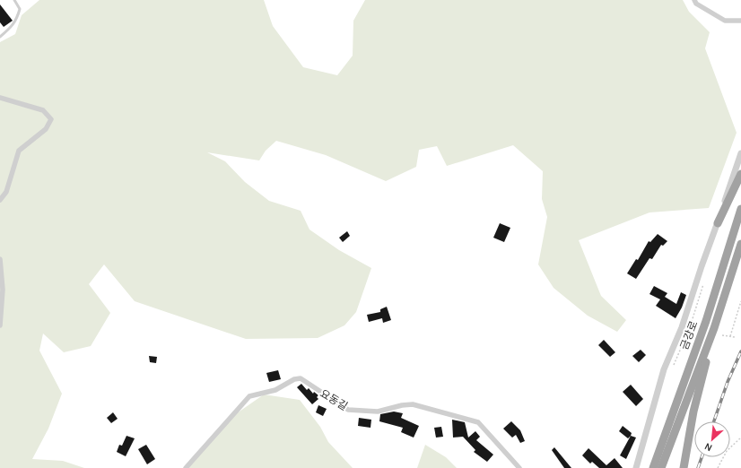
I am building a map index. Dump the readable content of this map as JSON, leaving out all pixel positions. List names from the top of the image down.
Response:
{
  "streets": {
    "highway": ["금강로"],
    "street": ["요동길"]
  },
  "north": "bottom left"
}
